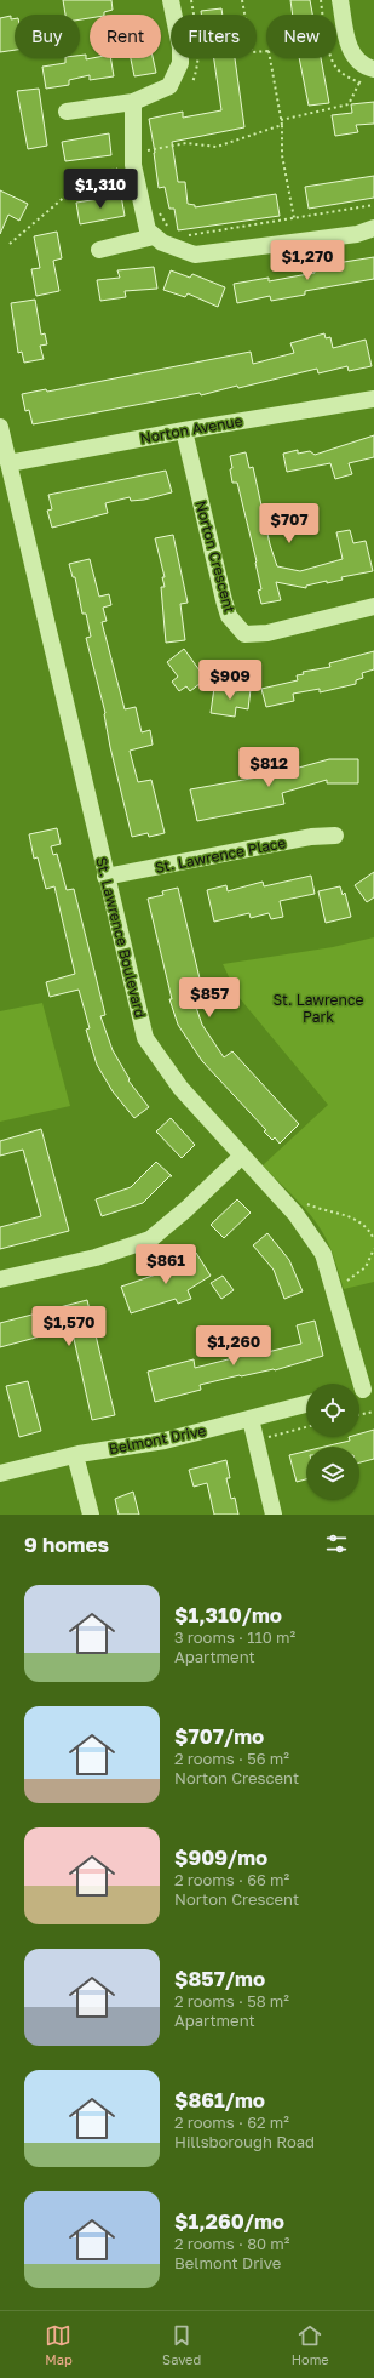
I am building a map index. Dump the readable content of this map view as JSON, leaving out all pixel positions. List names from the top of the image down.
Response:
{
  "streets": {
    "street": [
      "Norton Avenue",
      "Norton Crescent",
      "St. Lawrence Place",
      "St. Lawrence Boulevard",
      "Belmont Drive"
    ]
  },
  "crossings": [
    ["Norton Avenue", "Norton Crescent"],
    ["Norton Avenue", "St. Lawrence Boulevard"],
    ["St. Lawrence Place", "St. Lawrence Boulevard"]
  ],
  "parks": ["St. Lawrence Park"],
  "page": {
    "chip": [
      "Buy",
      "Rent",
      "Filters",
      "New"
    ],
    "price": [
      "$1,310",
      "$1,270",
      "$707",
      "$909",
      "$812",
      "$857",
      "$861",
      "$1,570",
      "$1,260"
    ],
    "heading": "9 homes",
    "list": [
      {
        "name": "$1,310/mo",
        "note": "3 rooms · 110 m² · Apartment"
      },
      {
        "name": "$707/mo",
        "note": "2 rooms · 56 m² · Norton Crescent"
      },
      {
        "name": "$909/mo",
        "note": "2 rooms · 66 m² · Norton Crescent"
      },
      {
        "name": "$857/mo",
        "note": "2 rooms · 58 m² · Apartment"
      },
      {
        "name": "$861/mo",
        "note": "2 rooms · 62 m² · Hillsborough Road"
      },
      {
        "name": "$1,260/mo",
        "note": "2 rooms · 80 m² · Belmont Drive"
      }
    ],
    "tabs": ["Map", "Saved", "Home"]
  }
}
